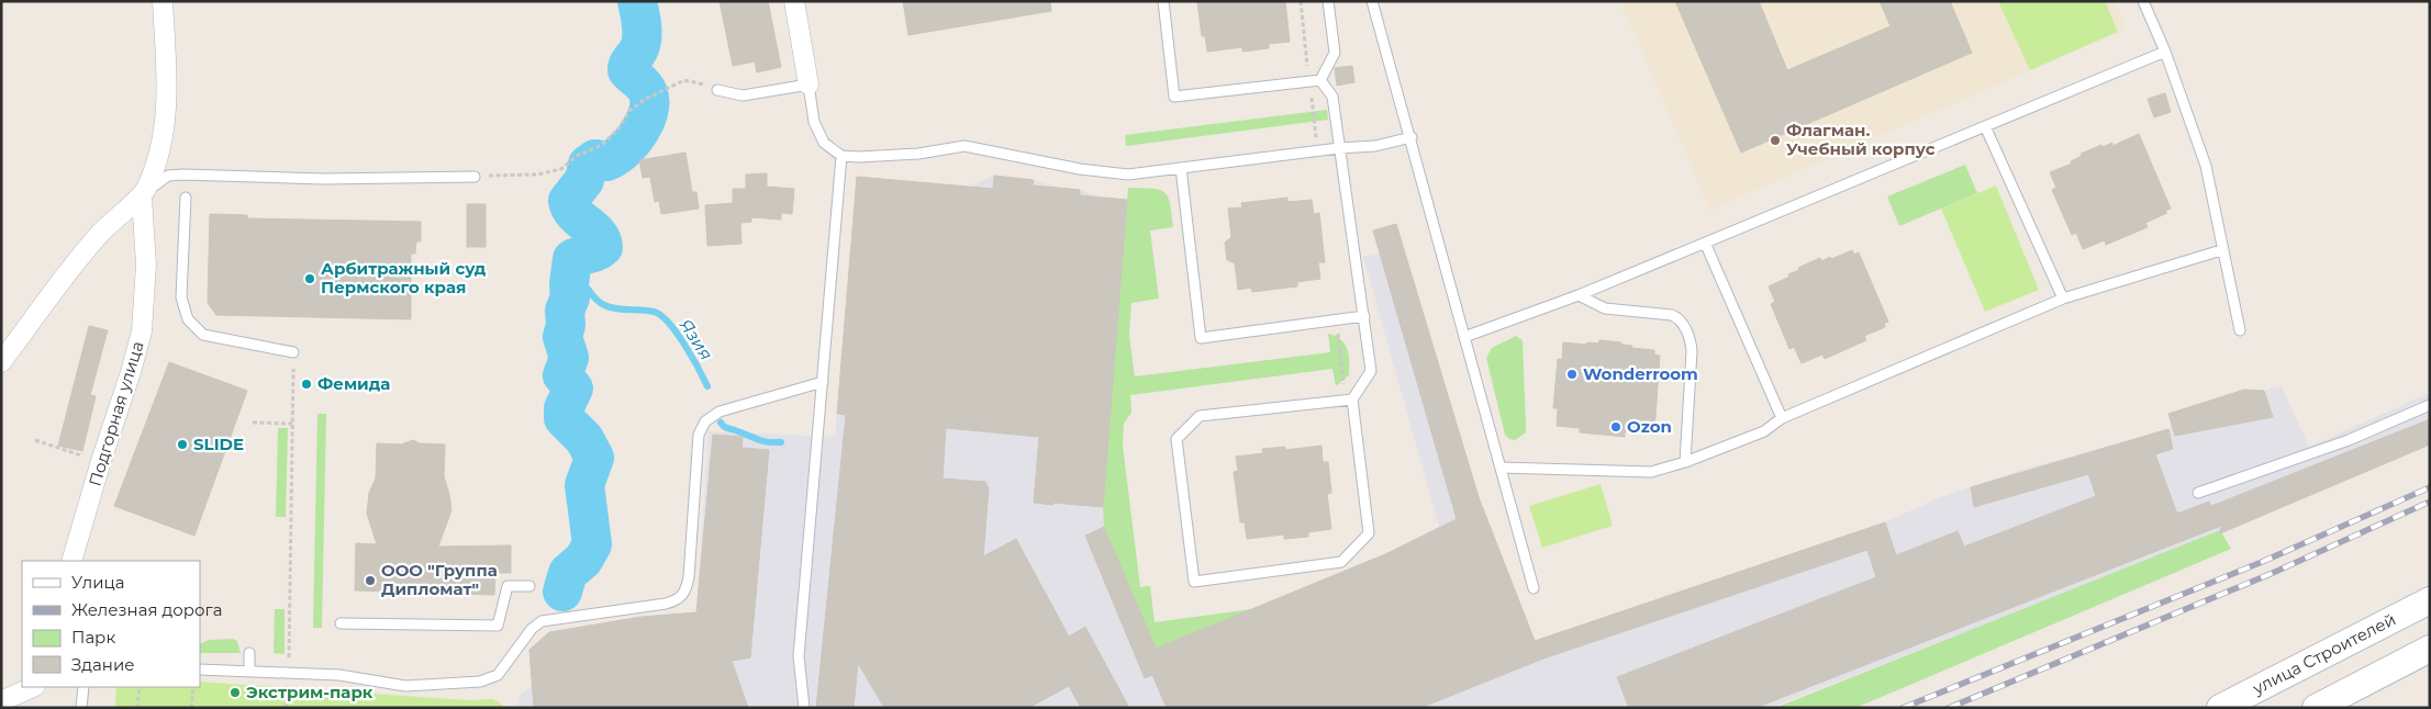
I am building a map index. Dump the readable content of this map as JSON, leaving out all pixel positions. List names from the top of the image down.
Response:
{
  "streets": {
    "main road": ["улица Строителей"],
    "street": ["Подгорная улица"]
  },
  "water": ["Язия"],
  "places": [
    "Флагман. Учебный корпус",
    "Арбитражный суд Пермского края",
    "Wonderroom",
    "Фемида",
    "Ozon",
    "SLIDE",
    "ООО \"Группа Дипломат\"",
    "Экстрим-парк"
  ],
  "legend": [
    "Улица",
    "Железная дорога",
    "Парк",
    "Здание"
  ]
}
